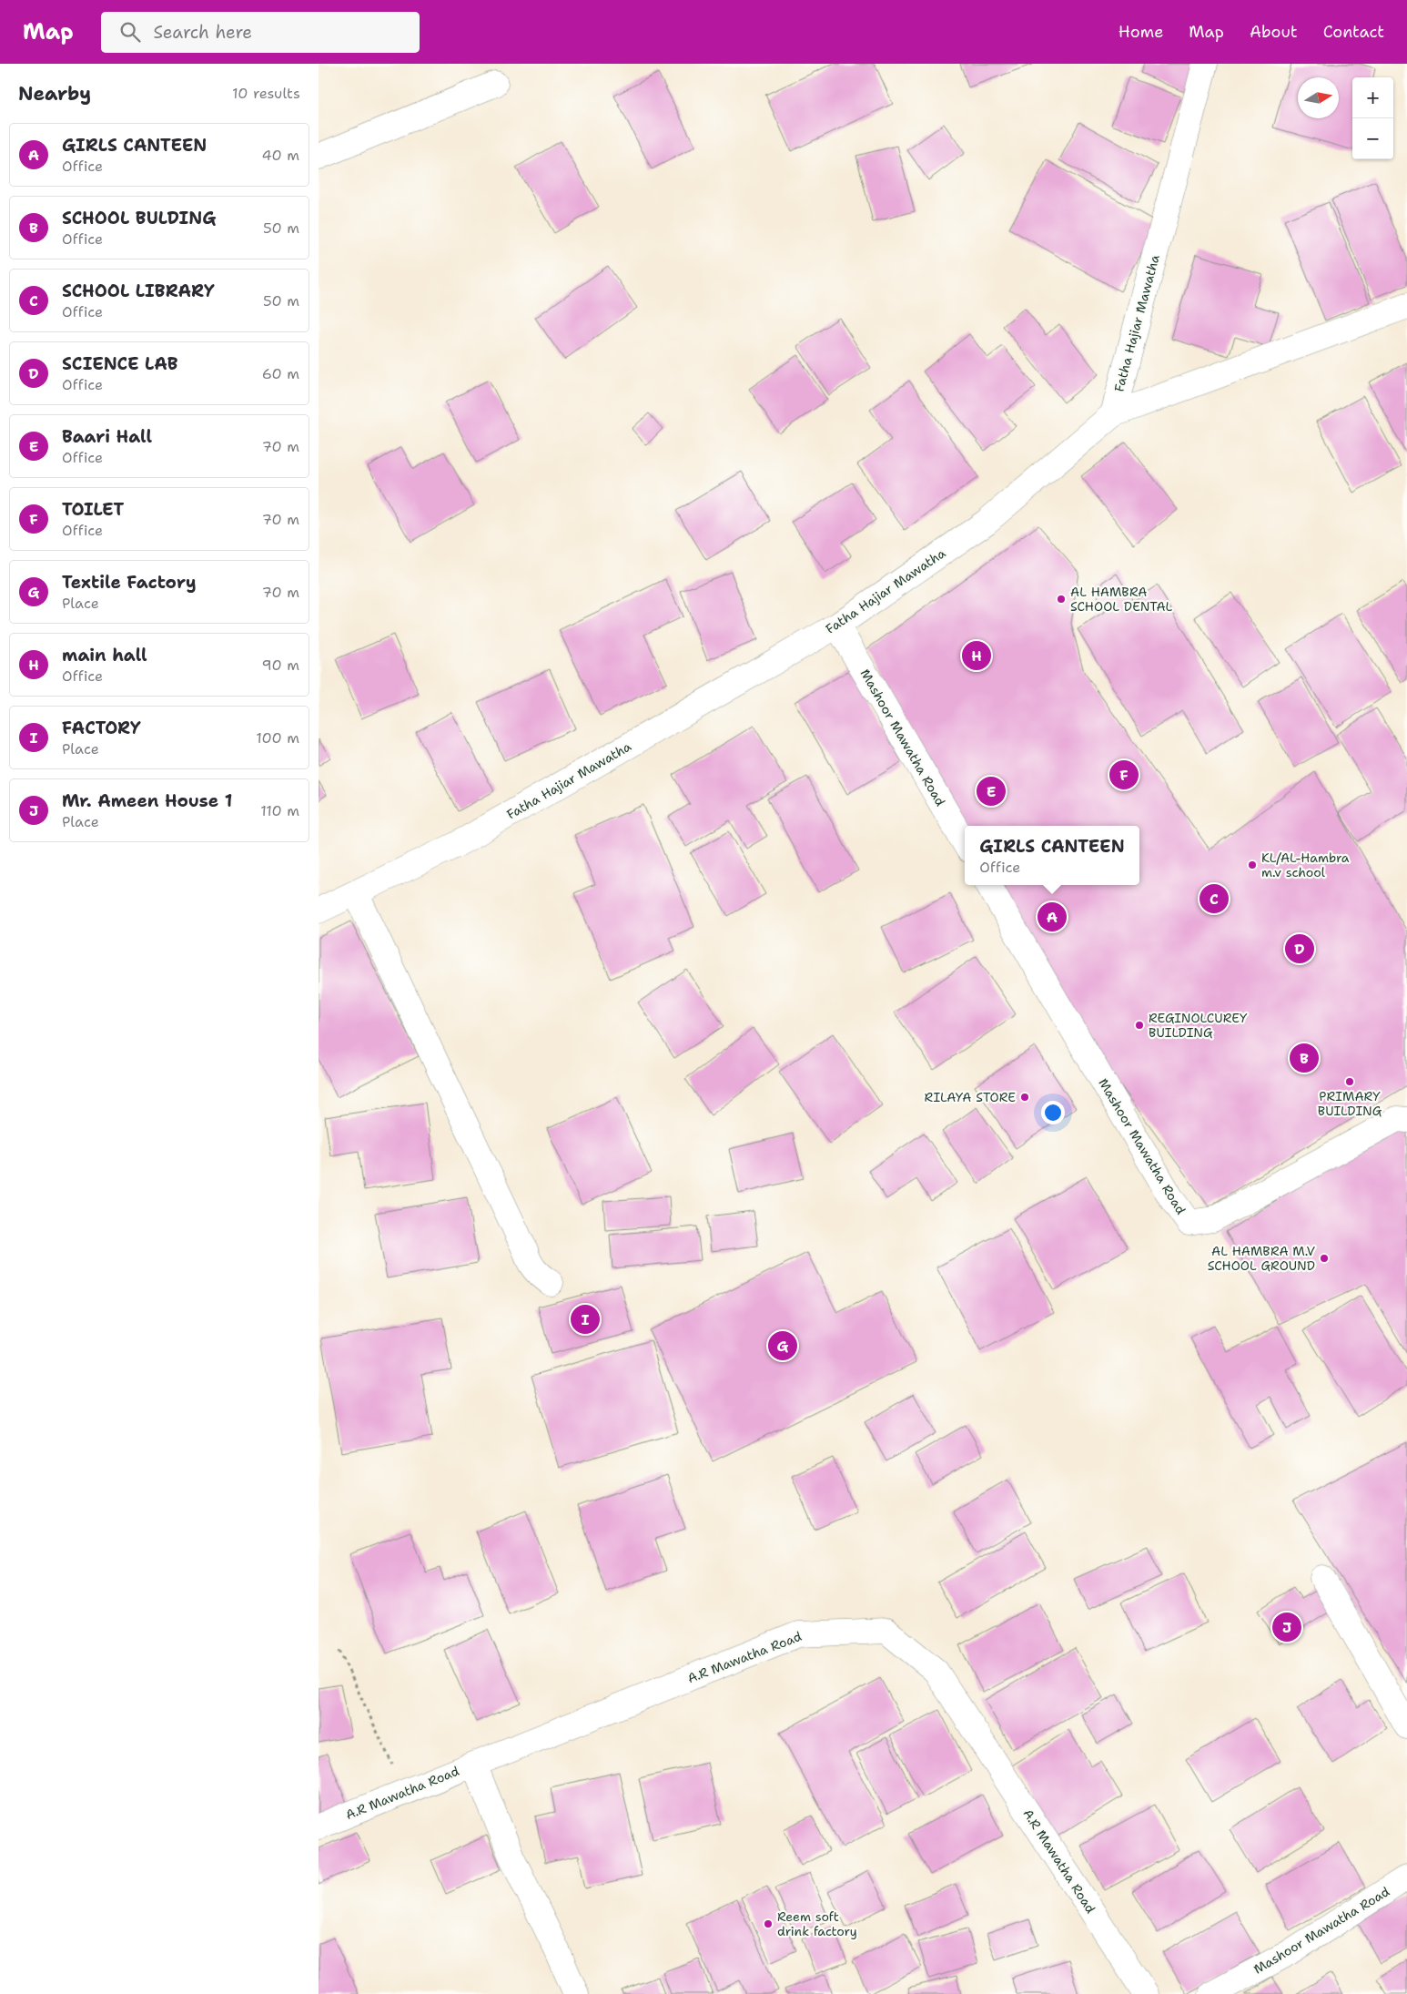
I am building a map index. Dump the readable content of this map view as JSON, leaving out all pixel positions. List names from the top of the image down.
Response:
{
  "streets": {
    "street": ["Fatha Hajiar Mawatha", "Mashoor Mawatha Road", "A.R Mawatha Road"]
  },
  "crossings": [
    ["Fatha Hajiar Mawatha", "Mashoor Mawatha Road"]
  ],
  "places": [
    "AL HAMBRA SCHOOL DENTAL",
    "KL/AL-Hambra m.v school",
    "REGINOLCUREY BUILDING",
    "PRIMARY BUILDING",
    "RILAYA STORE",
    "AL HAMBRA M.V SCHOOL GROUND",
    "Reem soft drink factory"
  ],
  "north": "right",
  "page": {
    "header": "Map",
    "search": "Search here",
    "nav": [
      "Home",
      "Map",
      "About",
      "Contact"
    ],
    "heading": ["Nearby", "10 results"],
    "map_buttons": ["+", "−"],
    "list": [
      {
        "mark": "A",
        "name": "GIRLS CANTEEN",
        "note": "Office",
        "value": "40 m"
      },
      {
        "mark": "B",
        "name": "SCHOOL BULDING",
        "note": "Office",
        "value": "50 m"
      },
      {
        "mark": "C",
        "name": "SCHOOL LIBRARY",
        "note": "Office",
        "value": "50 m"
      },
      {
        "mark": "D",
        "name": "SCIENCE LAB",
        "note": "Office",
        "value": "60 m"
      },
      {
        "mark": "E",
        "name": "Baari Hall",
        "note": "Office",
        "value": "70 m"
      },
      {
        "mark": "F",
        "name": "TOILET",
        "note": "Office",
        "value": "70 m"
      },
      {
        "mark": "G",
        "name": "Textile Factory",
        "note": "Place",
        "value": "70 m"
      },
      {
        "mark": "H",
        "name": "main hall",
        "note": "Office",
        "value": "90 m"
      },
      {
        "mark": "I",
        "name": "FACTORY",
        "note": "Place",
        "value": "100 m"
      },
      {
        "mark": "J",
        "name": "Mr. Ameen House 1",
        "note": "Place",
        "value": "110 m"
      }
    ],
    "pins": [
      "H",
      "F",
      "E",
      "C",
      "A",
      "D",
      "B",
      "I",
      "G",
      "J"
    ],
    "popup": ["GIRLS CANTEEN", "Office"]
  }
}
